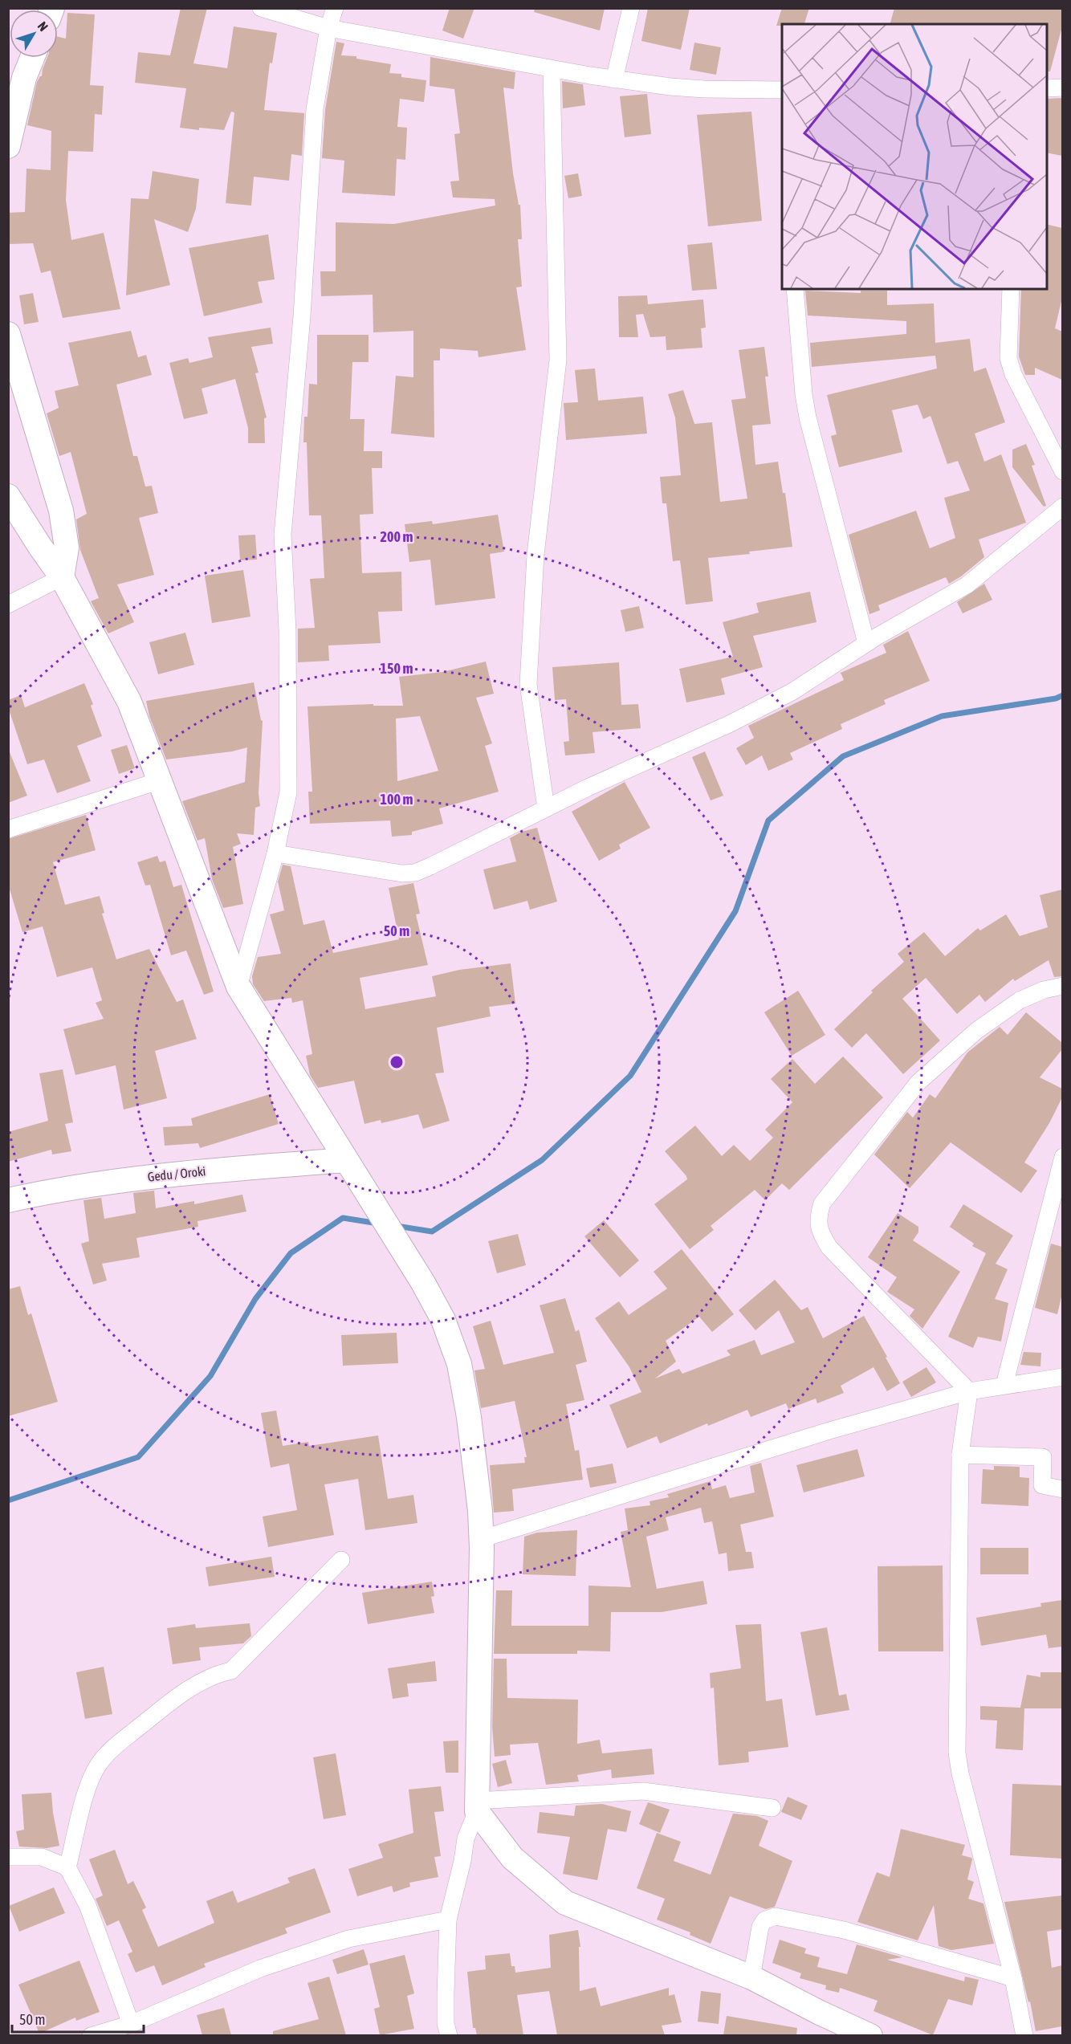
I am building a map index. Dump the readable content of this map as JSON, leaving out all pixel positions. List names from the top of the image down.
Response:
{
  "streets": {
    "street": ["Gedu / Oroki"]
  },
  "scale_bar": "50 m",
  "north": "top right",
  "rings": [
    "200 m",
    "150 m",
    "100 m",
    "50 m"
  ]
}
